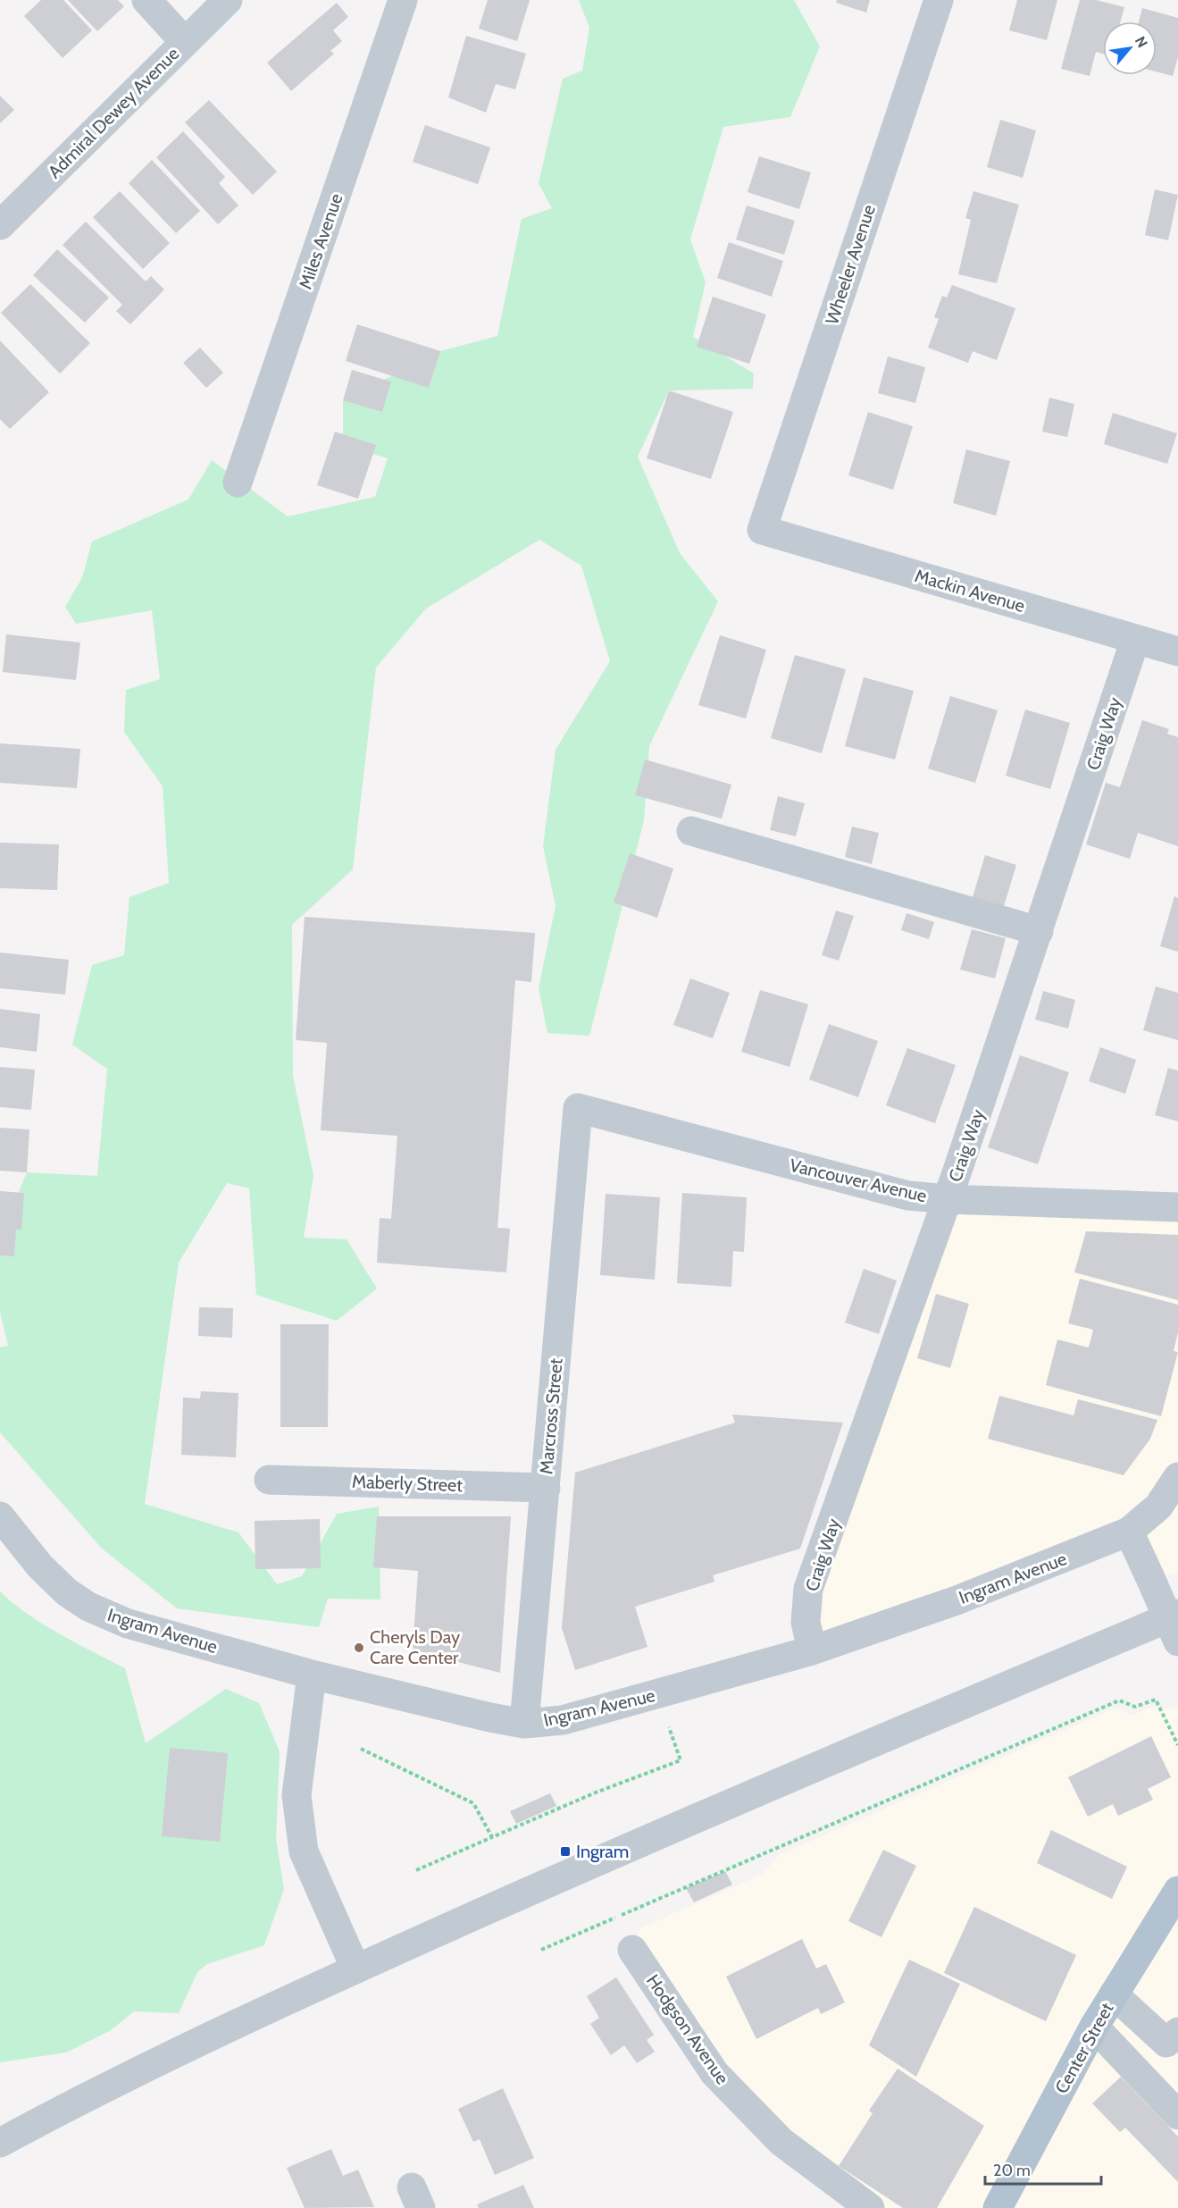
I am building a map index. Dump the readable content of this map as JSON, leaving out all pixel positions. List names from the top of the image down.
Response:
{
  "streets": {
    "main road": ["Center Street"],
    "street": [
      "Admiral Dewey Avenue",
      "Miles Avenue",
      "Wheeler Avenue",
      "Mackin Avenue",
      "Craig Way",
      "Vancouver Avenue",
      "Marcross Street",
      "Maberly Street",
      "Ingram Avenue",
      "Hodgson Avenue"
    ]
  },
  "crossings": [
    ["Wheeler Avenue", "Mackin Avenue"],
    ["Mackin Avenue", "Craig Way"],
    ["Craig Way", "Vancouver Avenue"],
    ["Craig Way", "Ingram Avenue"],
    ["Vancouver Avenue", "Marcross Street"],
    ["Marcross Street", "Maberly Street"],
    ["Marcross Street", "Ingram Avenue"]
  ],
  "places": {
    "other": ["Cheryls Day Care Center"],
    "transit": ["Ingram"]
  },
  "scale_bar": "20 m",
  "north": "top right"
}
